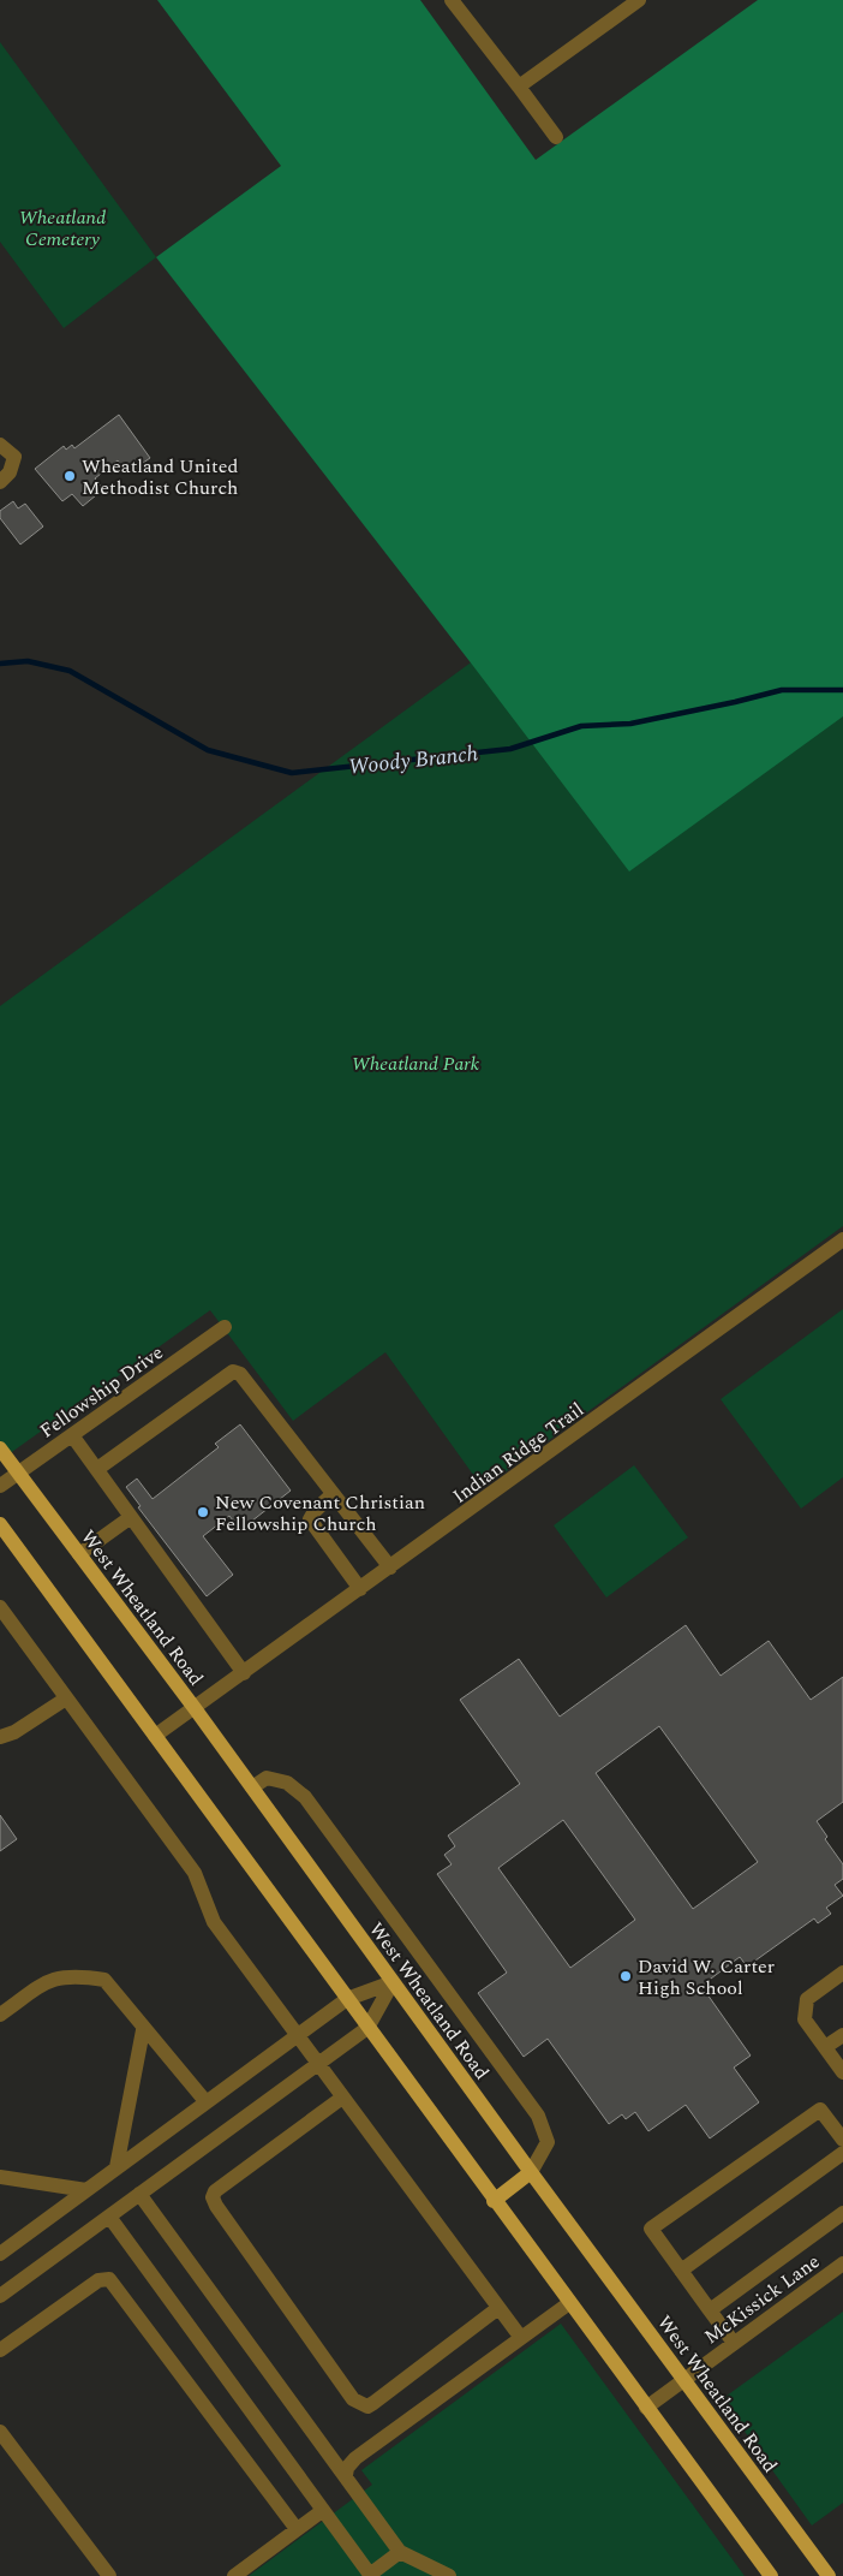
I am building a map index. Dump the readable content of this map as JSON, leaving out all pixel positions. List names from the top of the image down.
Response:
{
  "streets": {
    "main road": ["West Wheatland Road"],
    "street": ["Fellowship Drive", "Indian Ridge Trail", "McKissick Lane"]
  },
  "crossings": [
    ["Fellowship Drive", "West Wheatland Road"],
    ["Indian Ridge Trail", "West Wheatland Road"],
    ["West Wheatland Road", "McKissick Lane"]
  ],
  "water": ["Woody Branch"],
  "parks": ["Wheatland Cemetery", "Wheatland Park"],
  "places": ["Wheatland United Methodist Church", "New Covenant Christian Fellowship Church", "David W. Carter High School"]
}
